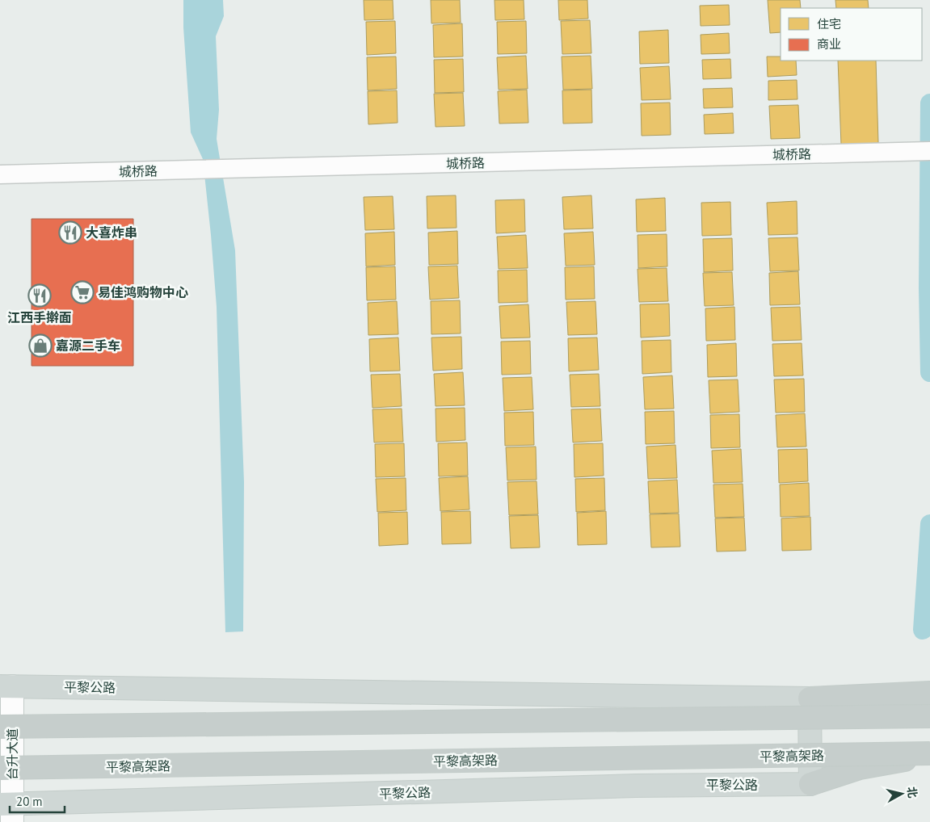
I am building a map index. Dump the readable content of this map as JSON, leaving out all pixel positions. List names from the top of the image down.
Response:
{
  "streets": {
    "highway": ["平黎公路", "平黎高架路"],
    "main road": ["台升大道"],
    "street": ["城桥路"]
  },
  "crossings": [
    ["平黎公路", "台升大道"],
    ["平黎公路", "平黎高架路"]
  ],
  "places": {
    "restaurant": ["大喜炸串", "江西手擀面"],
    "supermarket": ["易佳鸿购物中心"],
    "shop": ["嘉源二手车"]
  },
  "legend": ["住宅", "商业"],
  "scale_bar": "20 m",
  "north": "right"
}
